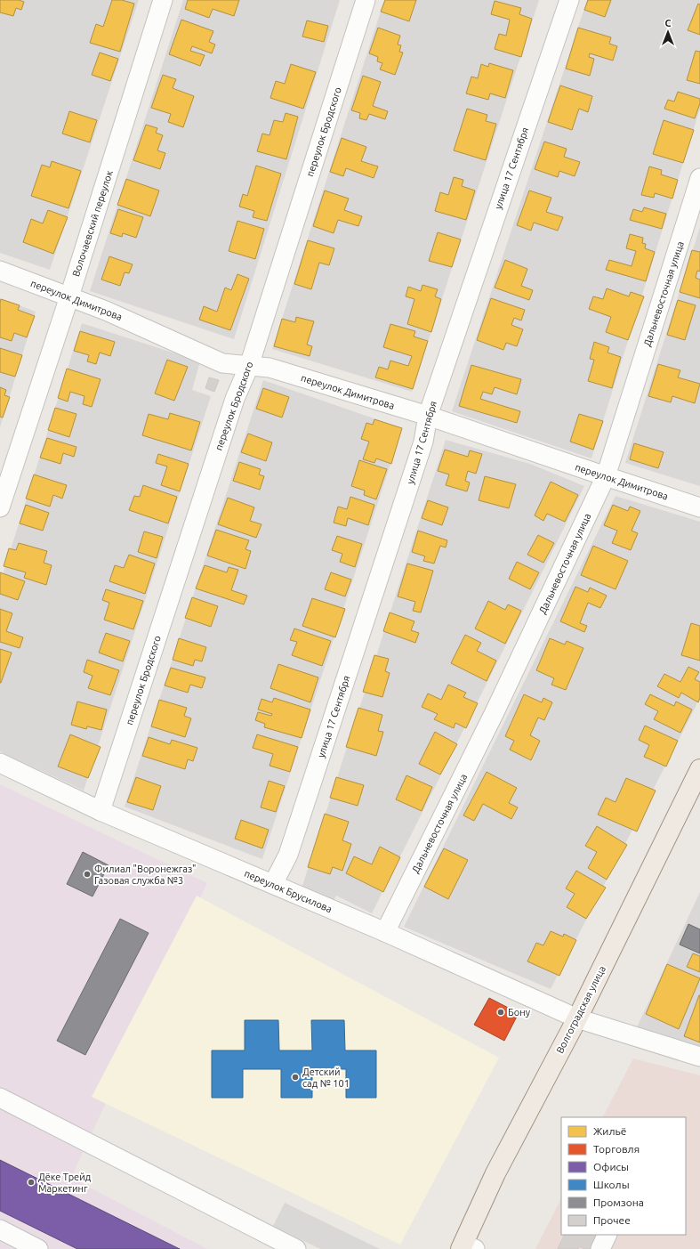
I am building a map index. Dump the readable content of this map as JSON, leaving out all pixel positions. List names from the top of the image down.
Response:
{
  "streets": {
    "main road": ["Волгоградская улица"],
    "street": [
      "переулок Бродского",
      "улица 17 Сентября",
      "Волочаевский переулок",
      "Дальневосточная улица",
      "переулок Димитрова",
      "переулок Брусилова"
    ]
  },
  "crossings": [
    ["переулок Бродского", "переулок Димитрова"],
    ["переулок Бродского", "переулок Брусилова"],
    ["улица 17 Сентября", "переулок Димитрова"],
    ["улица 17 Сентября", "переулок Брусилова"],
    ["Волочаевский переулок", "переулок Димитрова"],
    ["Дальневосточная улица", "переулок Димитрова"],
    ["Дальневосточная улица", "переулок Брусилова"],
    ["переулок Брусилова", "Волгоградская улица"]
  ],
  "places": [
    "Филиал \"Воронежгаз\" Газовая служба №3",
    "Бону",
    "Детский сад № 101",
    "Дёке Трейд Маркетинг"
  ],
  "legend": [
    "Жильё",
    "Торговля",
    "Офисы",
    "Школы",
    "Промзона",
    "Прочее"
  ],
  "north": "top"
}
